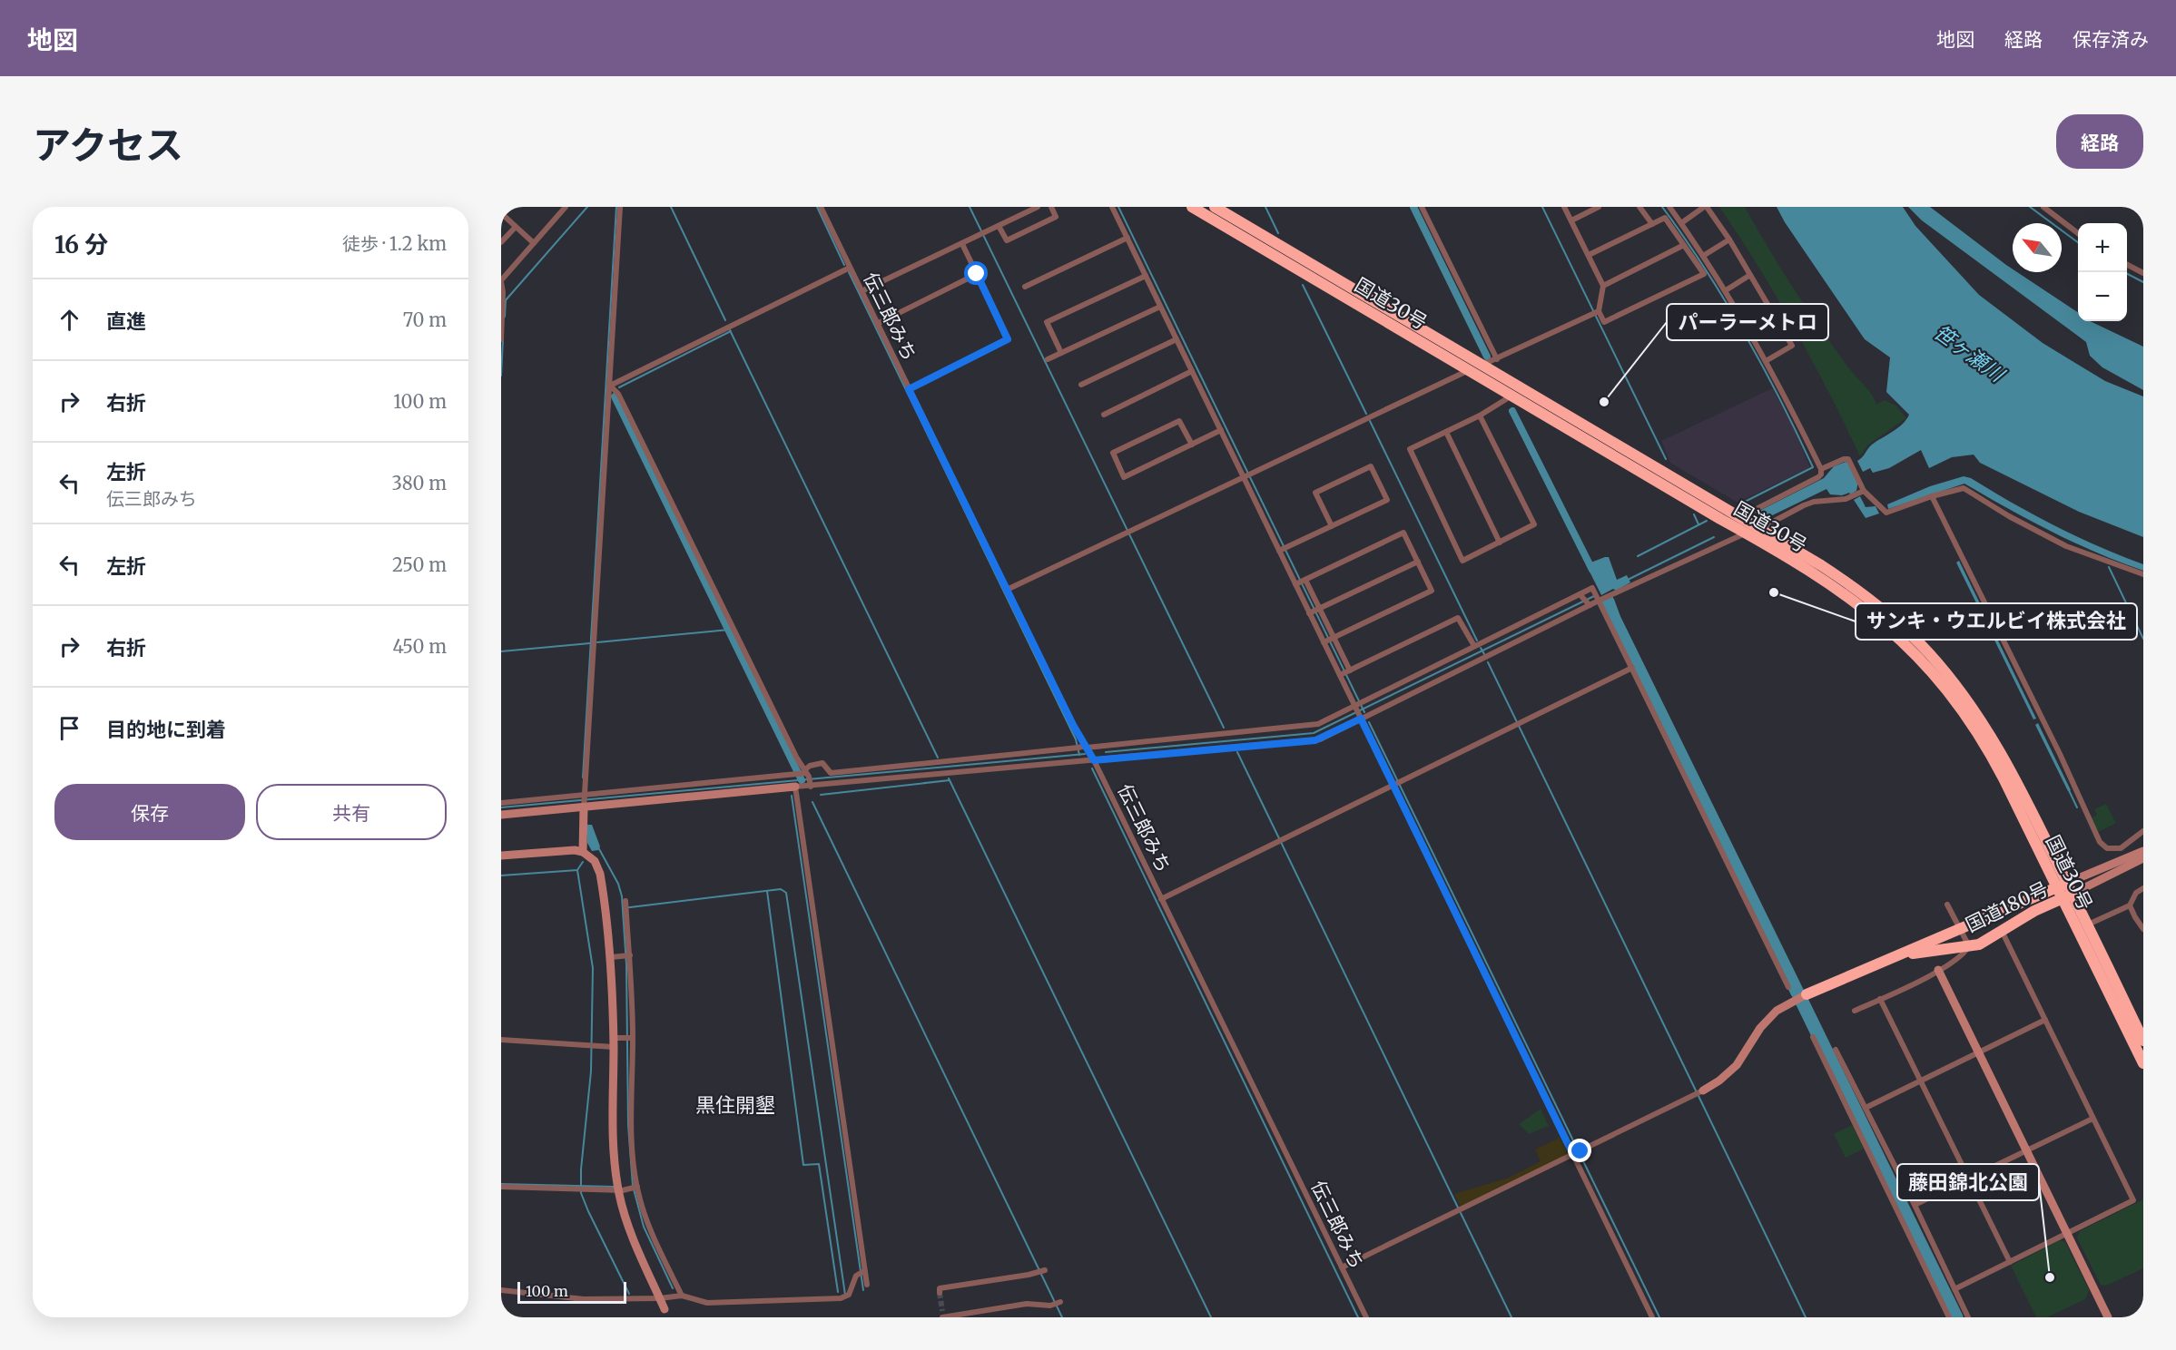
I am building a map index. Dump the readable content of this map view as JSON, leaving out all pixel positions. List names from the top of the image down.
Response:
{
  "streets": {
    "highway": ["国道30号", "国道180号"],
    "street": ["伝三郎みち"]
  },
  "crossings": [
    ["国道30号", "国道180号"]
  ],
  "districts": ["黒住開墾"],
  "water": ["笹ヶ瀬川"],
  "places": ["パーラーメトロ", "サンキ・ウエルビイ株式会社", "藤田錦北公園"],
  "scale_bar": "100 m",
  "north": "top left",
  "page": {
    "header": "地図",
    "nav": ["地図", "経路", "保存済み"],
    "title": "アクセス",
    "buttons": [
      "経路",
      ["保存", "共有"]
    ],
    "heading": ["16 分", "徒歩 · 1.2 km"],
    "map_buttons": ["+", "−"],
    "list": [
      ["直進", "70 m"],
      ["右折", "100 m"],
      ["左折", "伝三郎みち", "380 m"],
      ["左折", "250 m"],
      ["右折", "450 m"],
      "目的地に到着"
    ],
    "scale": "100 m"
  }
}
